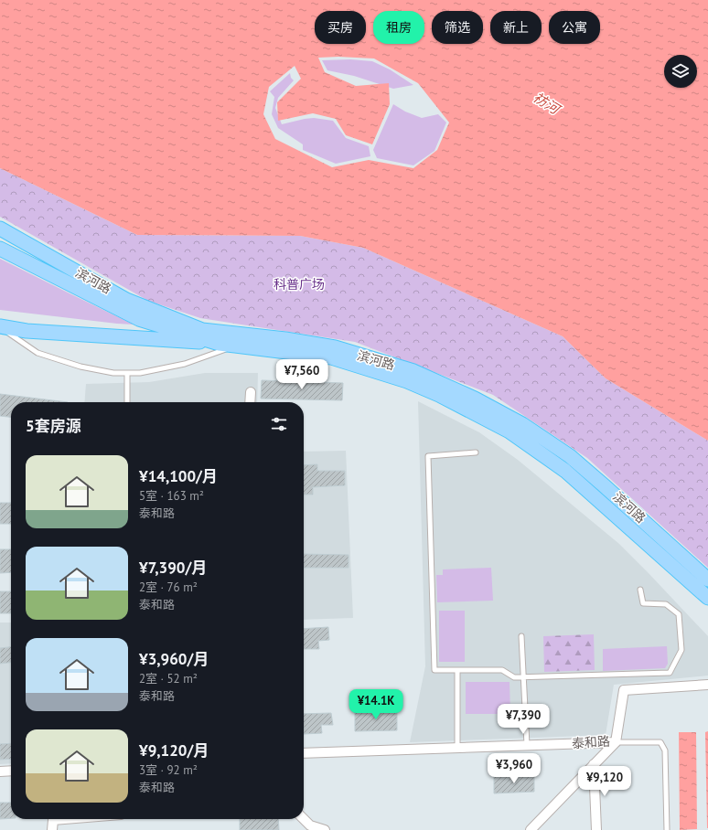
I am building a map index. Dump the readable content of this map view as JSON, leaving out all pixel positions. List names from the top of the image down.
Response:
{
  "streets": {
    "main road": ["滨河路"],
    "street": ["泰和路"]
  },
  "water": ["祊河"],
  "parks": ["科普广场"],
  "page": {
    "chip": [
      "买房",
      "租房",
      "筛选",
      "新上",
      "公寓"
    ],
    "price": [
      "¥7,560",
      "¥14.1K",
      "¥7,390",
      "¥3,960",
      "¥9,120"
    ],
    "heading": "5套房源",
    "list": [
      {
        "name": "¥14,100/月",
        "note": "5室 · 163 m² · 泰和路"
      },
      {
        "name": "¥7,390/月",
        "note": "2室 · 76 m² · 泰和路"
      },
      {
        "name": "¥3,960/月",
        "note": "2室 · 52 m² · 泰和路"
      },
      {
        "name": "¥9,120/月",
        "note": "3室 · 92 m² · 泰和路"
      }
    ]
  }
}
